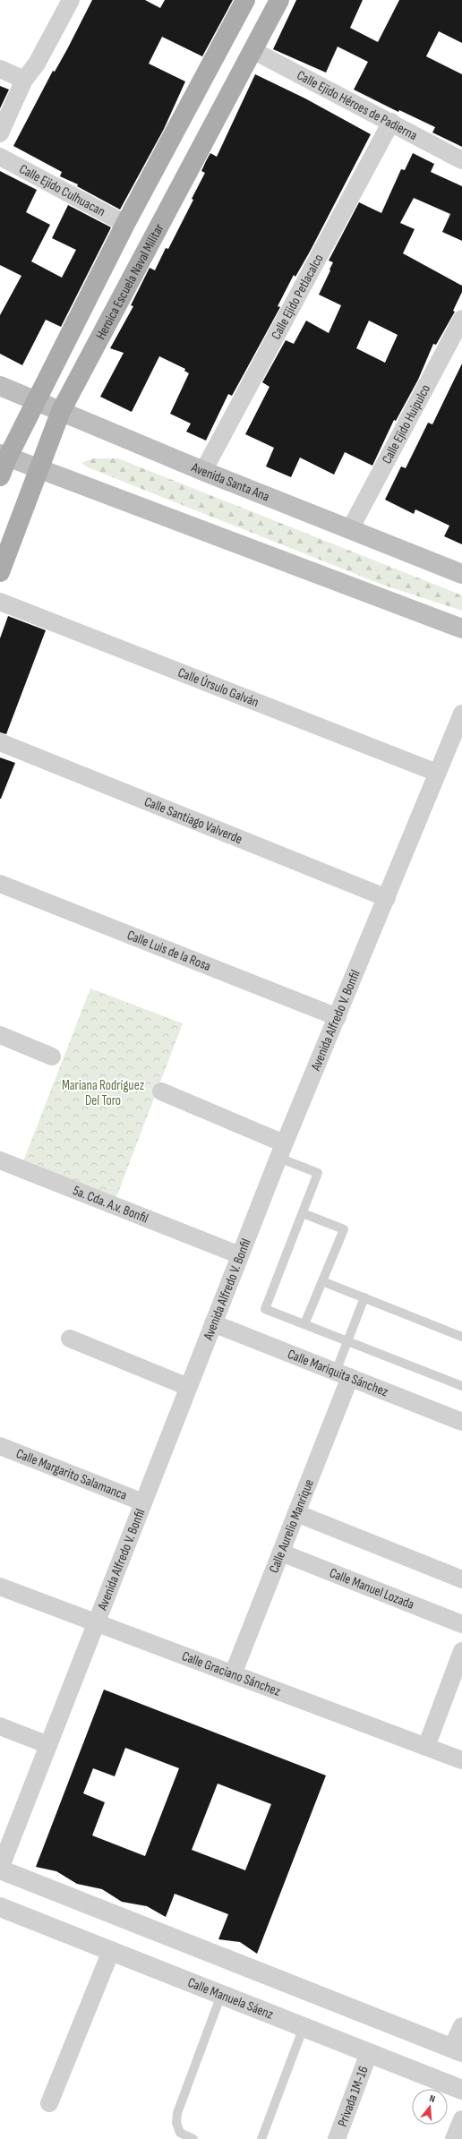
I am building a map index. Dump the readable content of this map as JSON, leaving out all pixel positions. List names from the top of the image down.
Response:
{
  "streets": {
    "main road": ["Heroica Escuela Naval Militar", "Avenida Santa Ana"],
    "street": [
      "Calle Ejido Héroes de Padierna",
      "Calle Ejido Culhuacan",
      "Calle Ejido Petlacalco",
      "Calle Ejido Huipulco",
      "Calle Úrsulo Galván",
      "Calle Santiago Valverde",
      "Calle Luis de la Rosa",
      "Avenida Alfredo V. Bonfil",
      "5a. Cda. A.v. Bonfil",
      "Calle Mariquita Sánchez",
      "Calle Margarito Salamanca",
      "Calle Aurelio Manrique",
      "Calle Manuel Lozada",
      "Calle Graciano Sánchez",
      "Calle Manuela Sáenz",
      "Privada 1M-16"
    ]
  },
  "crossings": [
    ["Calle Ejido Héroes de Padierna", "Heroica Escuela Naval Militar"],
    ["Calle Ejido Héroes de Padierna", "Calle Ejido Petlacalco"],
    ["Heroica Escuela Naval Militar", "Avenida Santa Ana"],
    ["Calle Ejido Petlacalco", "Avenida Santa Ana"],
    ["Calle Ejido Huipulco", "Avenida Santa Ana"],
    ["Calle Úrsulo Galván", "Avenida Alfredo V. Bonfil"],
    ["Calle Santiago Valverde", "Avenida Alfredo V. Bonfil"],
    ["Calle Luis de la Rosa", "Avenida Alfredo V. Bonfil"],
    ["Avenida Alfredo V. Bonfil", "5a. Cda. A.v. Bonfil"],
    ["Avenida Alfredo V. Bonfil", "Calle Mariquita Sánchez"],
    ["Avenida Alfredo V. Bonfil", "Calle Margarito Salamanca"],
    ["Avenida Alfredo V. Bonfil", "Calle Graciano Sánchez"],
    ["Calle Mariquita Sánchez", "Calle Aurelio Manrique"],
    ["Calle Aurelio Manrique", "Calle Manuel Lozada"],
    ["Calle Aurelio Manrique", "Calle Graciano Sánchez"],
    ["Calle Manuela Sáenz", "Privada 1M-16"]
  ],
  "parks": ["Mariana Rodríguez Del Toro"],
  "north": "top"
}
